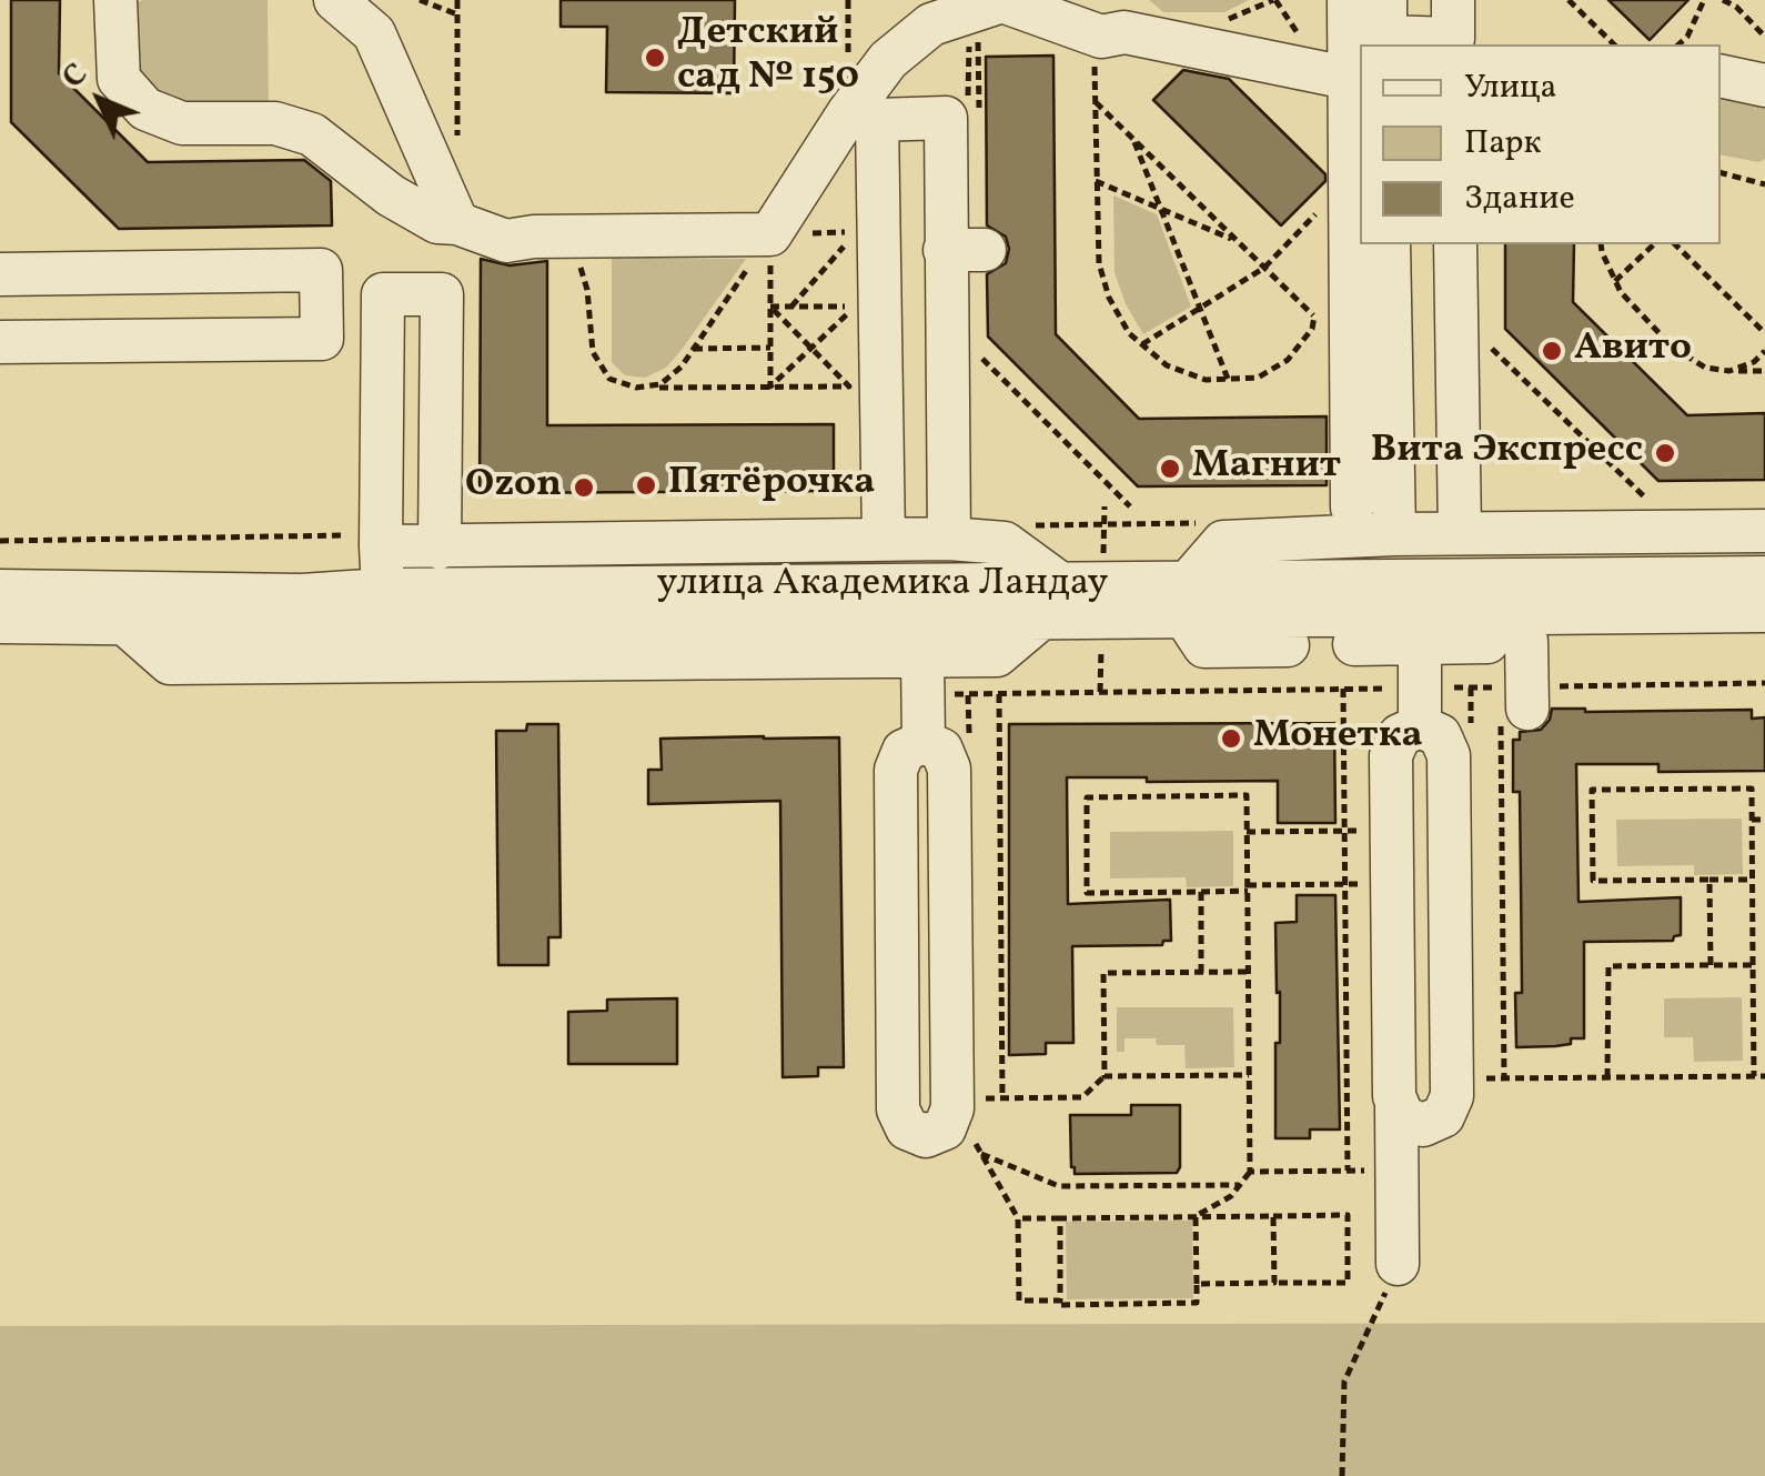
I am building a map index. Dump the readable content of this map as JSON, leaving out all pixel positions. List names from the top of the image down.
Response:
{
  "streets": {
    "street": ["улица Академика Ландау"]
  },
  "places": [
    "Детский сад № 150",
    "Авито",
    "Вита Экспресс",
    "Магнит",
    "Пятёрочка",
    "Ozon",
    "Монетка"
  ],
  "legend": ["Улица", "Парк", "Здание"],
  "north": "top left"
}
